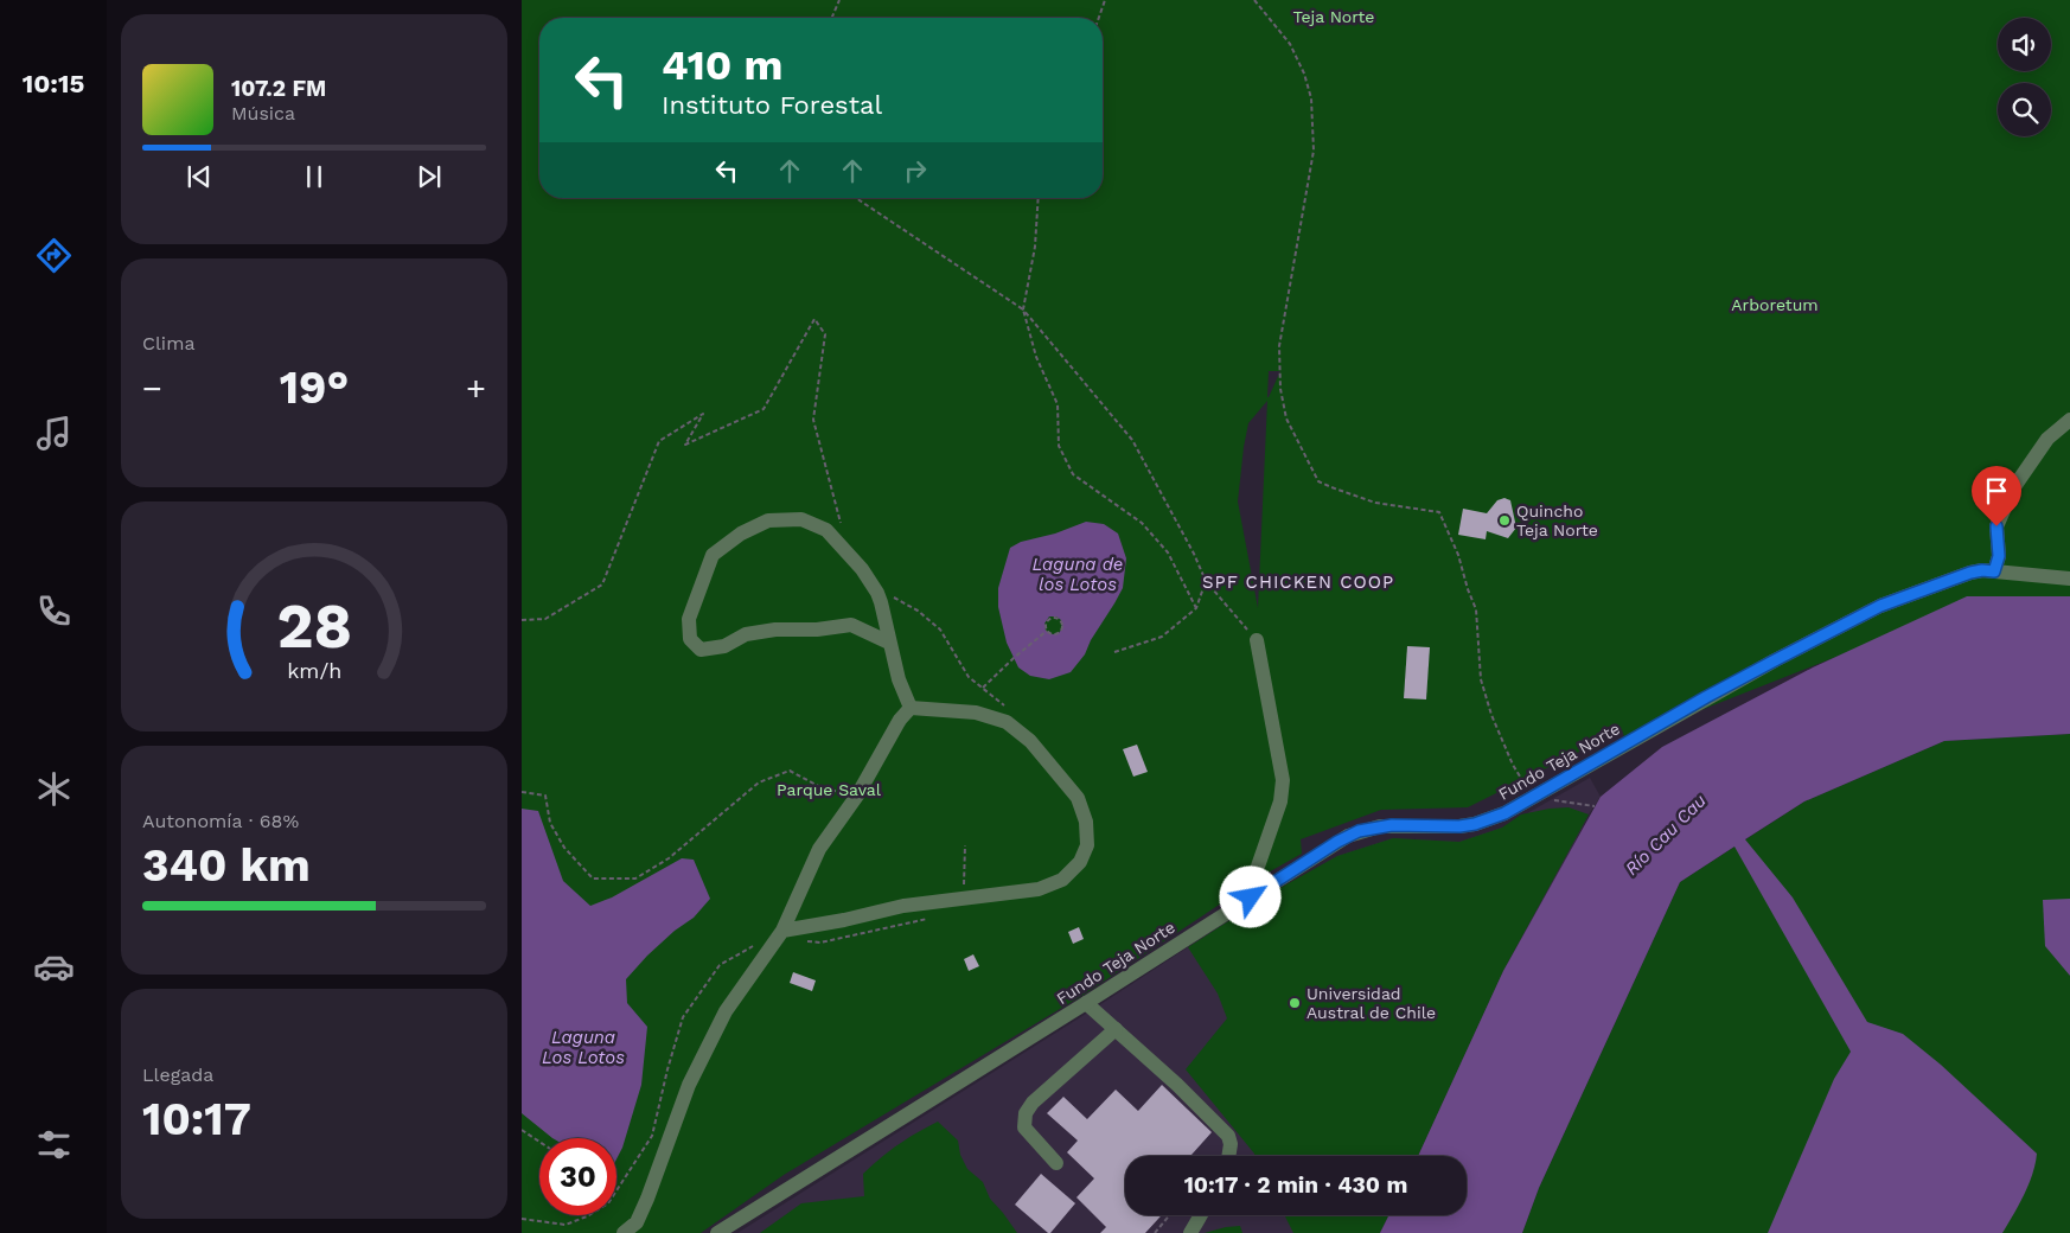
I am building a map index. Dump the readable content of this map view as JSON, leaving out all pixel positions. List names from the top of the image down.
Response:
{
  "streets": {
    "street": ["Fundo Teja Norte"]
  },
  "districts": ["SPF CHICKEN COOP"],
  "water": ["Laguna de los Lotos", "Río Cau Cau", "Laguna Los Lotos"],
  "parks": ["Teja Norte", "Arboretum", "Parque Saval"],
  "places": ["Quincho Teja Norte", "Universidad Austral de Chile"],
  "page": {
    "tabs": "10:15",
    "turn": ["410 m", "Instituto Forestal"],
    "song": ["107.2 FM", "Música"],
    "tile": [
      "Clima",
      ["Autonomía · 68%", "340 km"],
      ["Llegada", "10:17"]
    ],
    "heat": ["−", "19°", "+"],
    "limit": "30",
    "trip": "10:17 · 2 min · 430 m",
    "gauge": ["28", "km/h"]
  }
}
